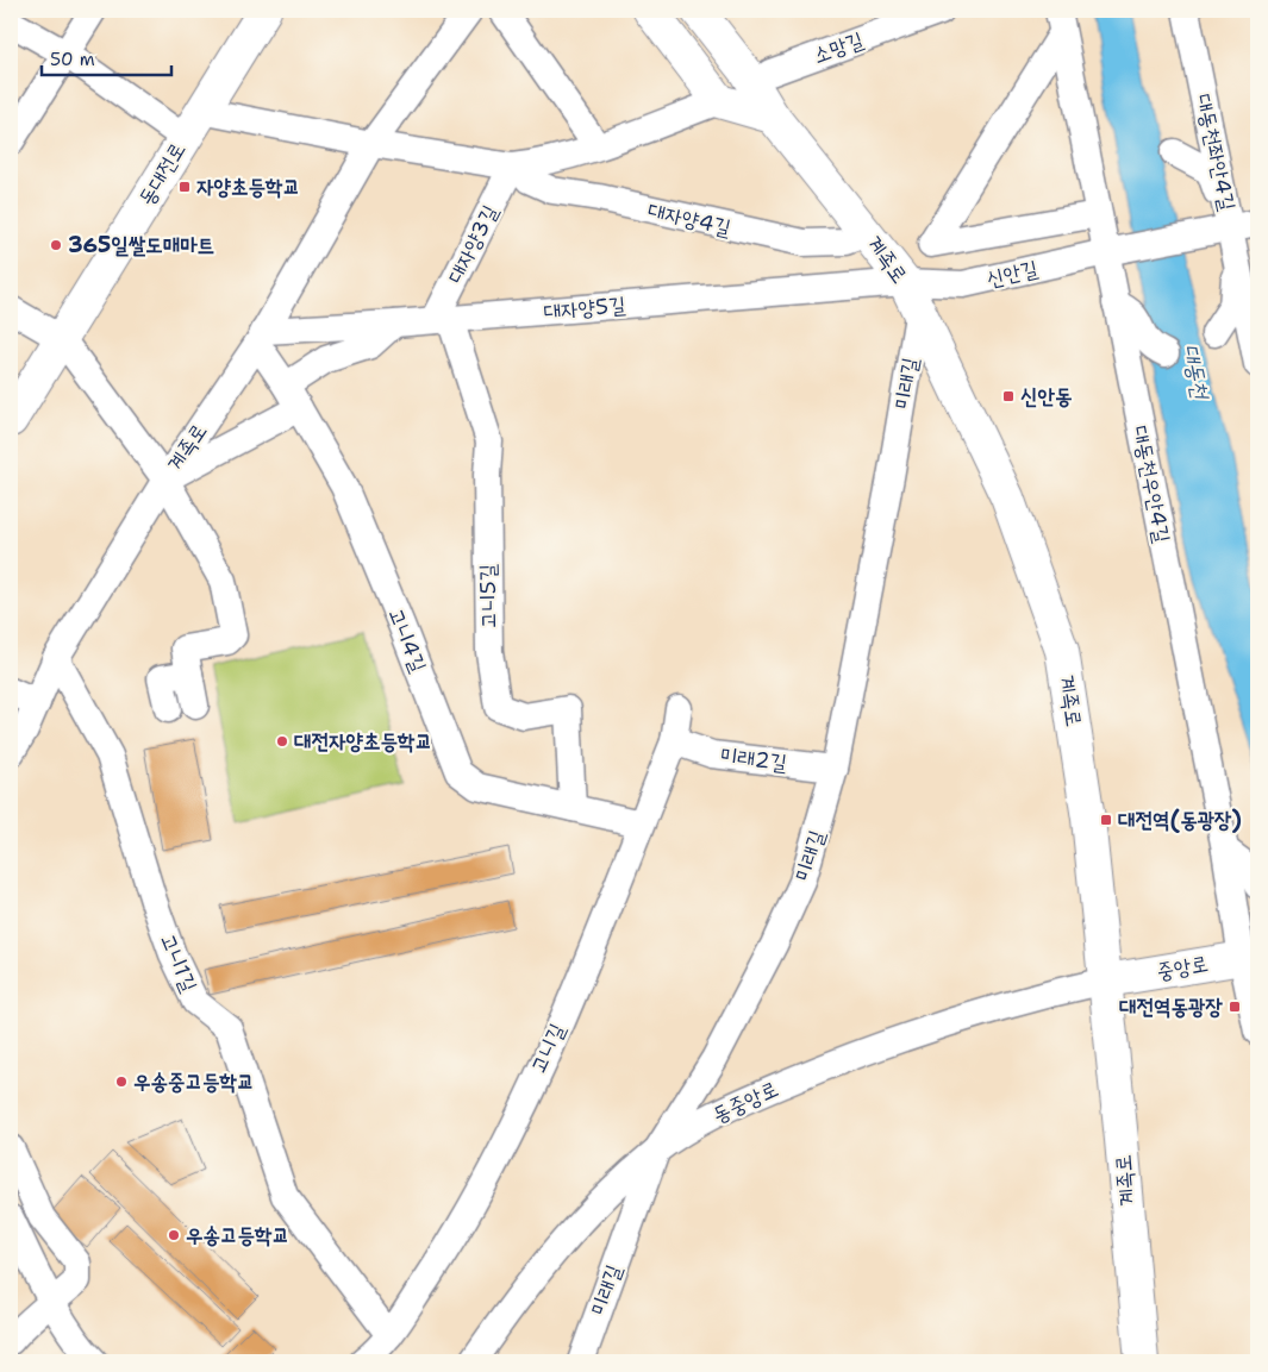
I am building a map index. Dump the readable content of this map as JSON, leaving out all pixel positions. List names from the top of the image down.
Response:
{
  "streets": {
    "main road": ["동대전로", "계족로", "중앙로"],
    "street": [
      "소망길",
      "대동천좌안4길",
      "대자양4길",
      "대자양3길",
      "신안길",
      "대자양5길",
      "미래길",
      "대동천우안4길",
      "고니5길",
      "고니4길",
      "미래2길",
      "고니1길",
      "고니길",
      "동중앙로"
    ]
  },
  "crossings": [
    ["대동천좌안4길", "신안길"],
    ["대자양4길", "대자양3길"],
    ["대자양4길", "계족로"],
    ["대자양3길", "대자양5길"],
    ["대자양3길", "고니5길"],
    ["계족로", "신안길"],
    ["계족로", "대자양5길"],
    ["계족로", "미래길"],
    ["계족로", "고니4길"],
    ["계족로", "고니1길"],
    ["계족로", "중앙로"],
    ["계족로", "동중앙로"],
    ["신안길", "대자양5길"],
    ["신안길", "미래길"],
    ["신안길", "대동천우안4길"],
    ["대자양5길", "미래길"],
    ["대자양5길", "고니5길"],
    ["대자양5길", "고니4길"],
    ["미래길", "미래2길"],
    ["미래길", "동중앙로"],
    ["대동천우안4길", "중앙로"],
    ["고니5길", "고니4길"],
    ["고니4길", "고니길"],
    ["미래2길", "고니길"],
    ["고니1길", "고니길"],
    ["중앙로", "동중앙로"]
  ],
  "water": ["대동천"],
  "places": {
    "transit": [
      "자양초등학교",
      "신안동",
      "대전역(동광장)",
      "대전역동광장"
    ],
    "other": [
      "365일쌀도매마트",
      "대전자양초등학교",
      "우송중고등학교",
      "우송고등학교"
    ]
  },
  "scale_bar": "50 m"
}
